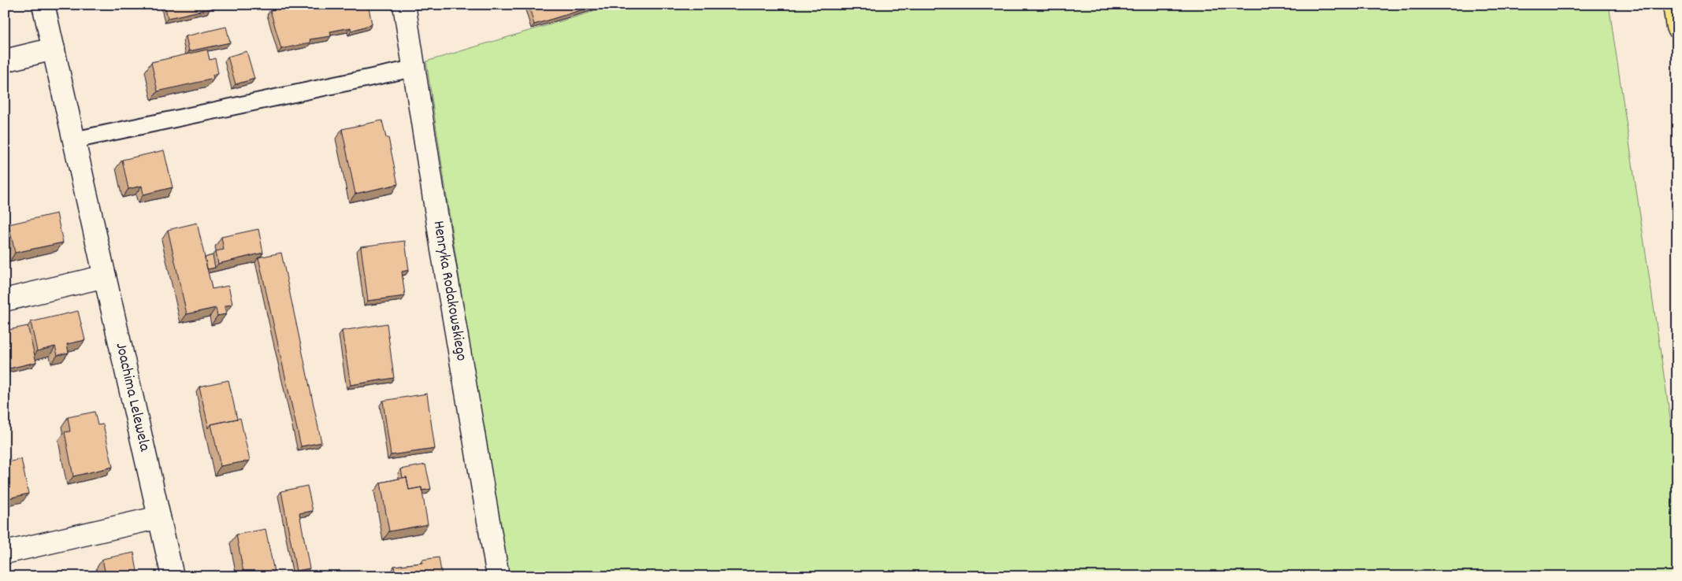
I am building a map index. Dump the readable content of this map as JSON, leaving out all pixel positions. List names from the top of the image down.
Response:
{
  "streets": {
    "street": ["Henryka Rodakowskiego", "Joachima Lelewela"]
  }
}
